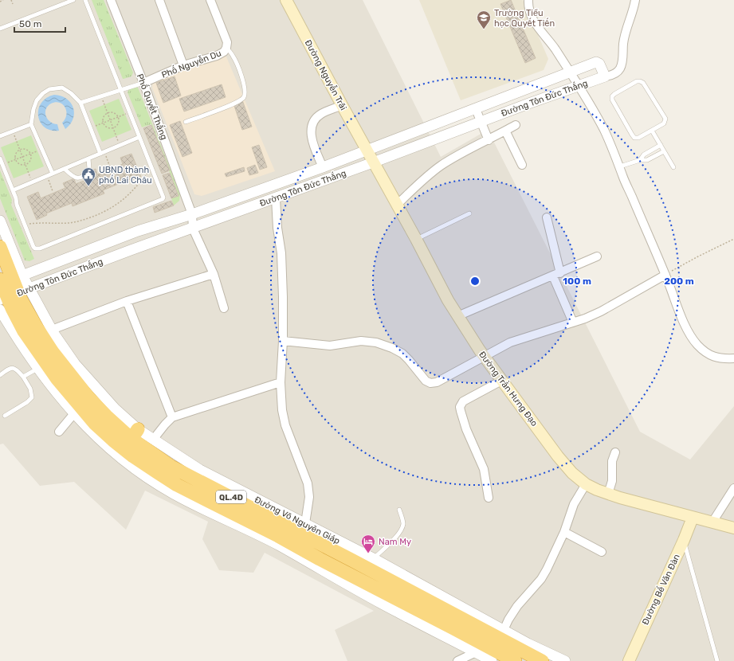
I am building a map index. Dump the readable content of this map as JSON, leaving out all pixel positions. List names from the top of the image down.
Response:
{
  "streets": {
    "highway": ["QL.4D", "Đường Võ Nguyên Giáp"],
    "main road": ["Đường Nguyễn Trãi", "Đường Trần Hưng Đạo", "Đường Bế Văn Đàn"],
    "street": ["Phố Nguyễn Du", "Đường Tôn Đức Thắng", "Phố Quyết Thắng"]
  },
  "crossings": [
    ["Phố Nguyễn Du", "Phố Quyết Thắng"],
    ["Đường Nguyễn Trãi", "Đường Tôn Đức Thắng"],
    ["Đường Nguyễn Trãi", "Đường Trần Hưng Đạo"],
    ["Đường Tôn Đức Thắng", "Phố Quyết Thắng"],
    ["Đường Tôn Đức Thắng", "Đường Trần Hưng Đạo"],
    ["Đường Tôn Đức Thắng", "Đường Võ Nguyên Giáp"],
    ["Đường Trần Hưng Đạo", "Đường Bế Văn Đàn"]
  ],
  "places": {
    "school or university": ["Trường Tiểu học Quyết Tiến"],
    "public building": ["UBND thành phố Lai Châu"],
    "hotel": ["Nam My"]
  },
  "scale_bar": "50 m",
  "rings": ["100 m", "200 m"]
}
